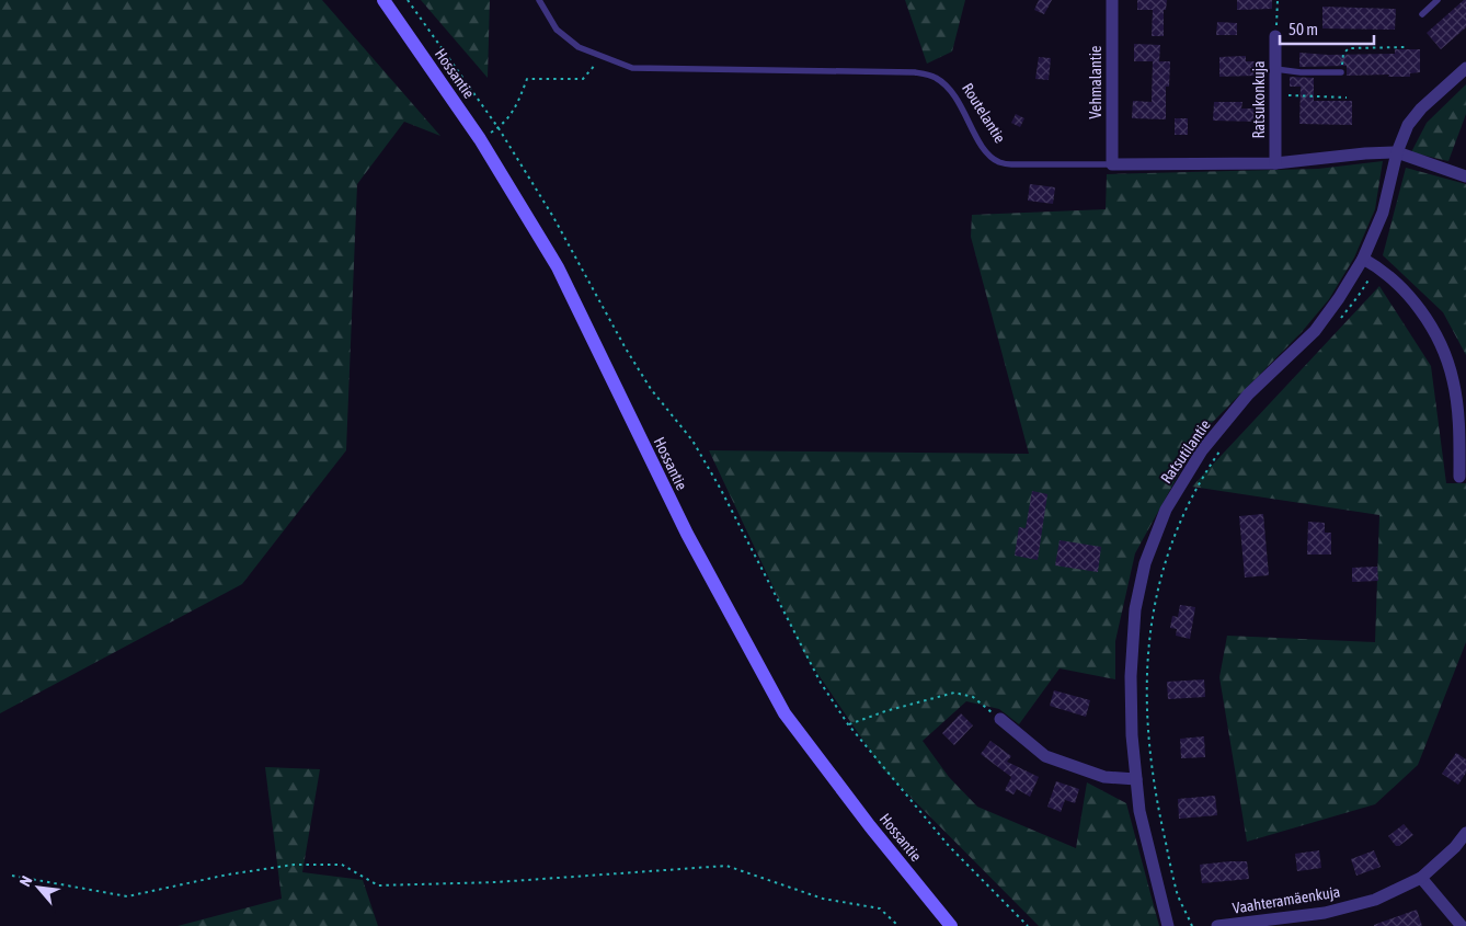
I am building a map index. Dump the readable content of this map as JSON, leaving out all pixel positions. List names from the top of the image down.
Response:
{
  "streets": {
    "main road": ["Hossantie"],
    "street": [
      "Vehmalantie",
      "Ratsukonkuja",
      "Routelantie",
      "Ratsutilantie",
      "Vaahteramäenkuja"
    ]
  },
  "crossings": [
    ["Vehmalantie", "Routelantie"],
    ["Ratsukonkuja", "Routelantie"],
    ["Routelantie", "Ratsutilantie"]
  ],
  "scale_bar": "50 m",
  "north": "top left"
}
